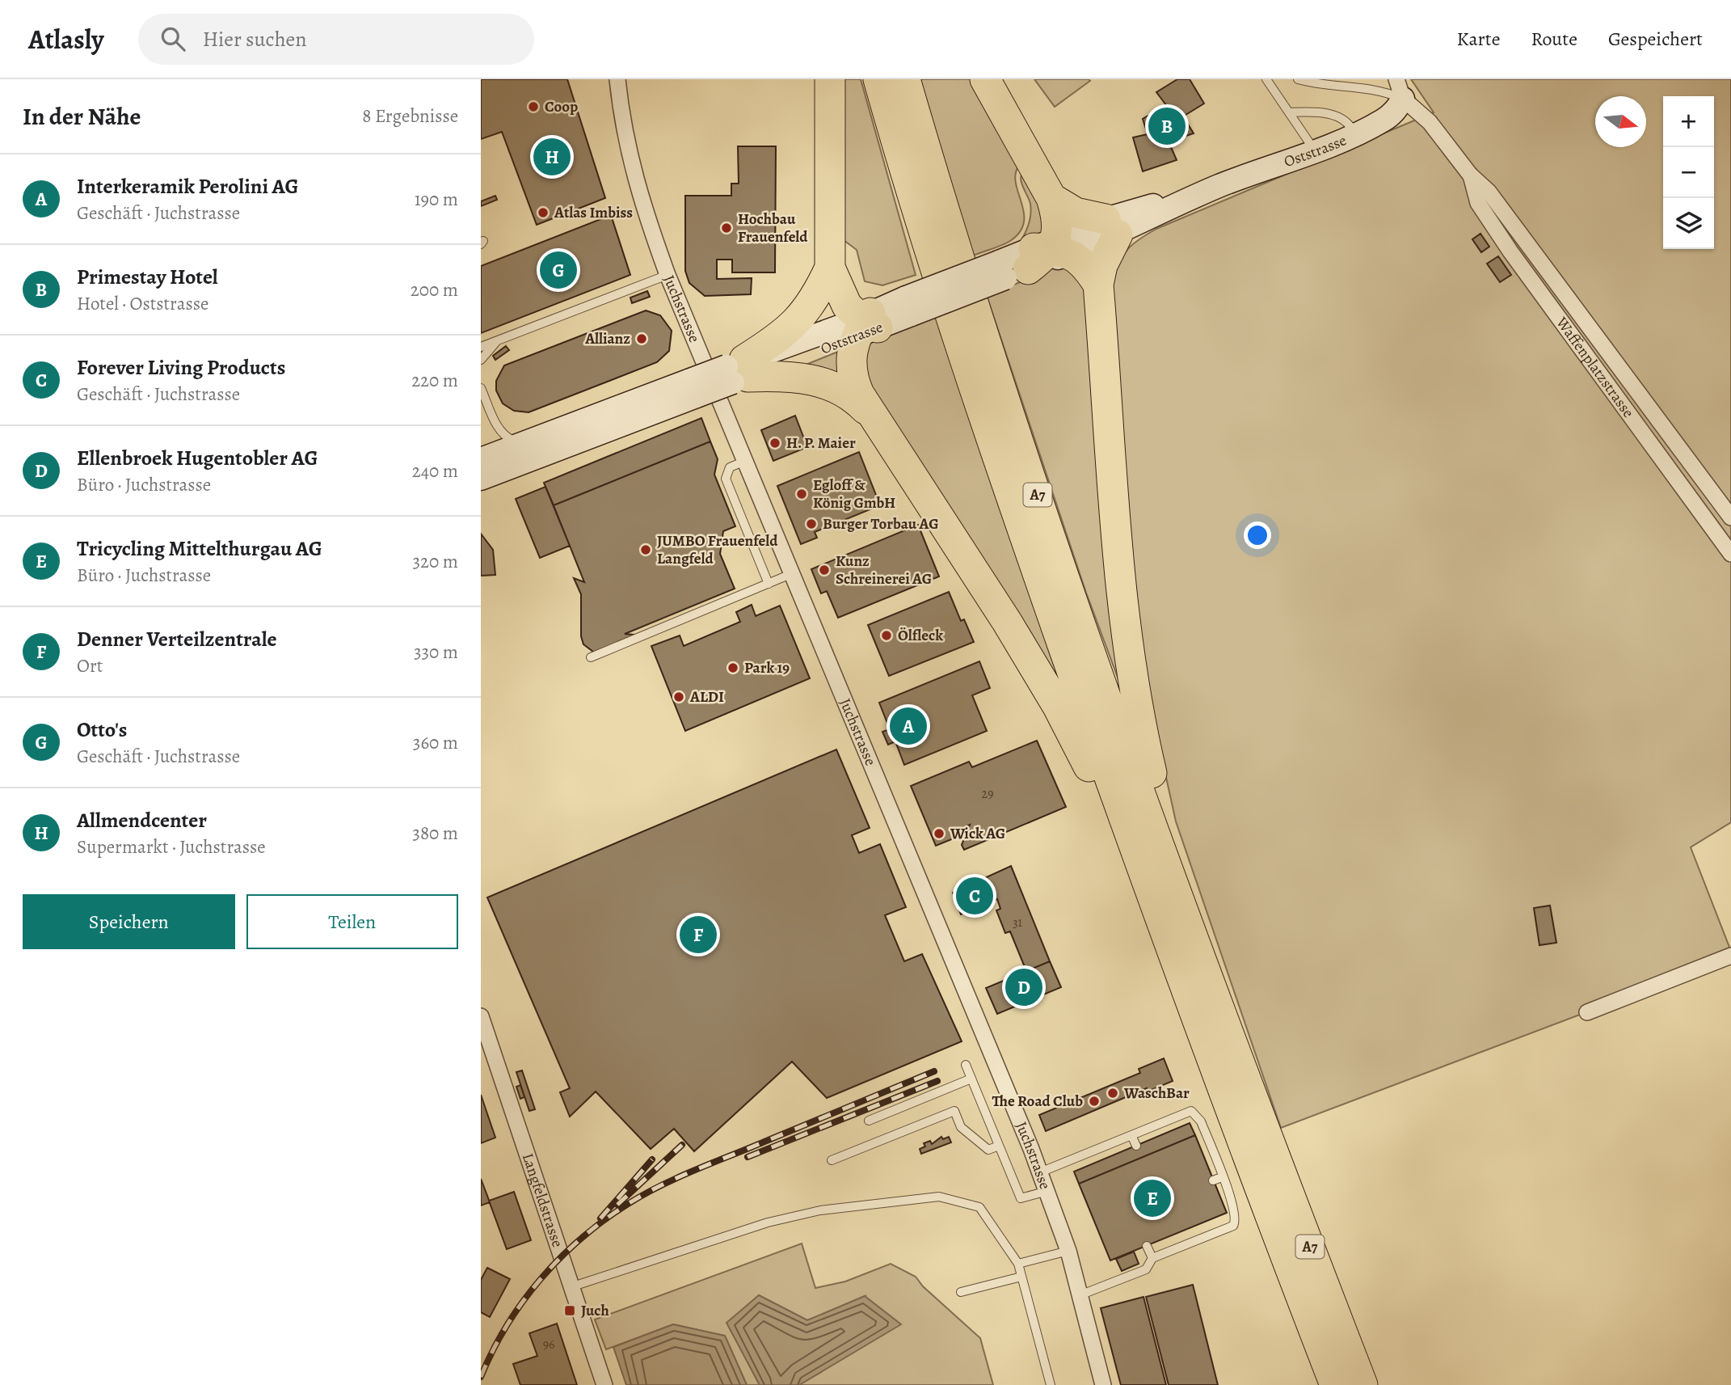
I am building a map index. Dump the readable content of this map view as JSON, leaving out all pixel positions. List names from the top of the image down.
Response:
{
  "streets": {
    "highway": ["A7"],
    "main road": ["Oststrasse"],
    "street": ["Juchstrasse", "Waffenplatzstrasse", "Langfeldstrasse"]
  },
  "crossings": [
    ["Oststrasse", "Waffenplatzstrasse"],
    ["Oststrasse", "A7"]
  ],
  "places": {
    "other": [
      "Coop",
      "Atlas Imbiss",
      "Hochbau Frauenfeld",
      "Allianz",
      "H. P. Maier",
      "Egloff & König GmbH",
      "Burger Torbau AG",
      "JUMBO Frauenfeld Langfeld",
      "Kunz Schreinerei AG",
      "Ölfleck",
      "Park 19",
      "ALDI",
      "Wick AG",
      "WaschBar",
      "The Road Club"
    ],
    "transit": ["Juch"]
  },
  "house_numbers": ["29", "31", "96"],
  "north": "right",
  "page": {
    "header": "Atlasly",
    "search": "Hier suchen",
    "nav": ["Karte", "Route", "Gespeichert"],
    "heading": ["In der Nähe", "8 Ergebnisse"],
    "map_buttons": ["+", "−"],
    "pins": [
      "B",
      "H",
      "G",
      "A",
      "C",
      "F",
      "D",
      "E"
    ],
    "list": [
      {
        "mark": "A",
        "name": "Interkeramik Perolini AG",
        "note": "Geschäft · Juchstrasse",
        "value": "190 m"
      },
      {
        "mark": "B",
        "name": "Primestay Hotel",
        "note": "Hotel · Oststrasse",
        "value": "200 m"
      },
      {
        "mark": "C",
        "name": "Forever Living Products",
        "note": "Geschäft · Juchstrasse",
        "value": "220 m"
      },
      {
        "mark": "D",
        "name": "Ellenbroek Hugentobler AG",
        "note": "Büro · Juchstrasse",
        "value": "240 m"
      },
      {
        "mark": "E",
        "name": "Tricycling Mittelthurgau AG",
        "note": "Büro · Juchstrasse",
        "value": "320 m"
      },
      {
        "mark": "F",
        "name": "Denner Verteilzentrale",
        "note": "Ort",
        "value": "330 m"
      },
      {
        "mark": "G",
        "name": "Otto's",
        "note": "Geschäft · Juchstrasse",
        "value": "360 m"
      },
      {
        "mark": "H",
        "name": "Allmendcenter",
        "note": "Supermarkt · Juchstrasse",
        "value": "380 m"
      }
    ],
    "buttons": ["Speichern", "Teilen"]
  }
}
